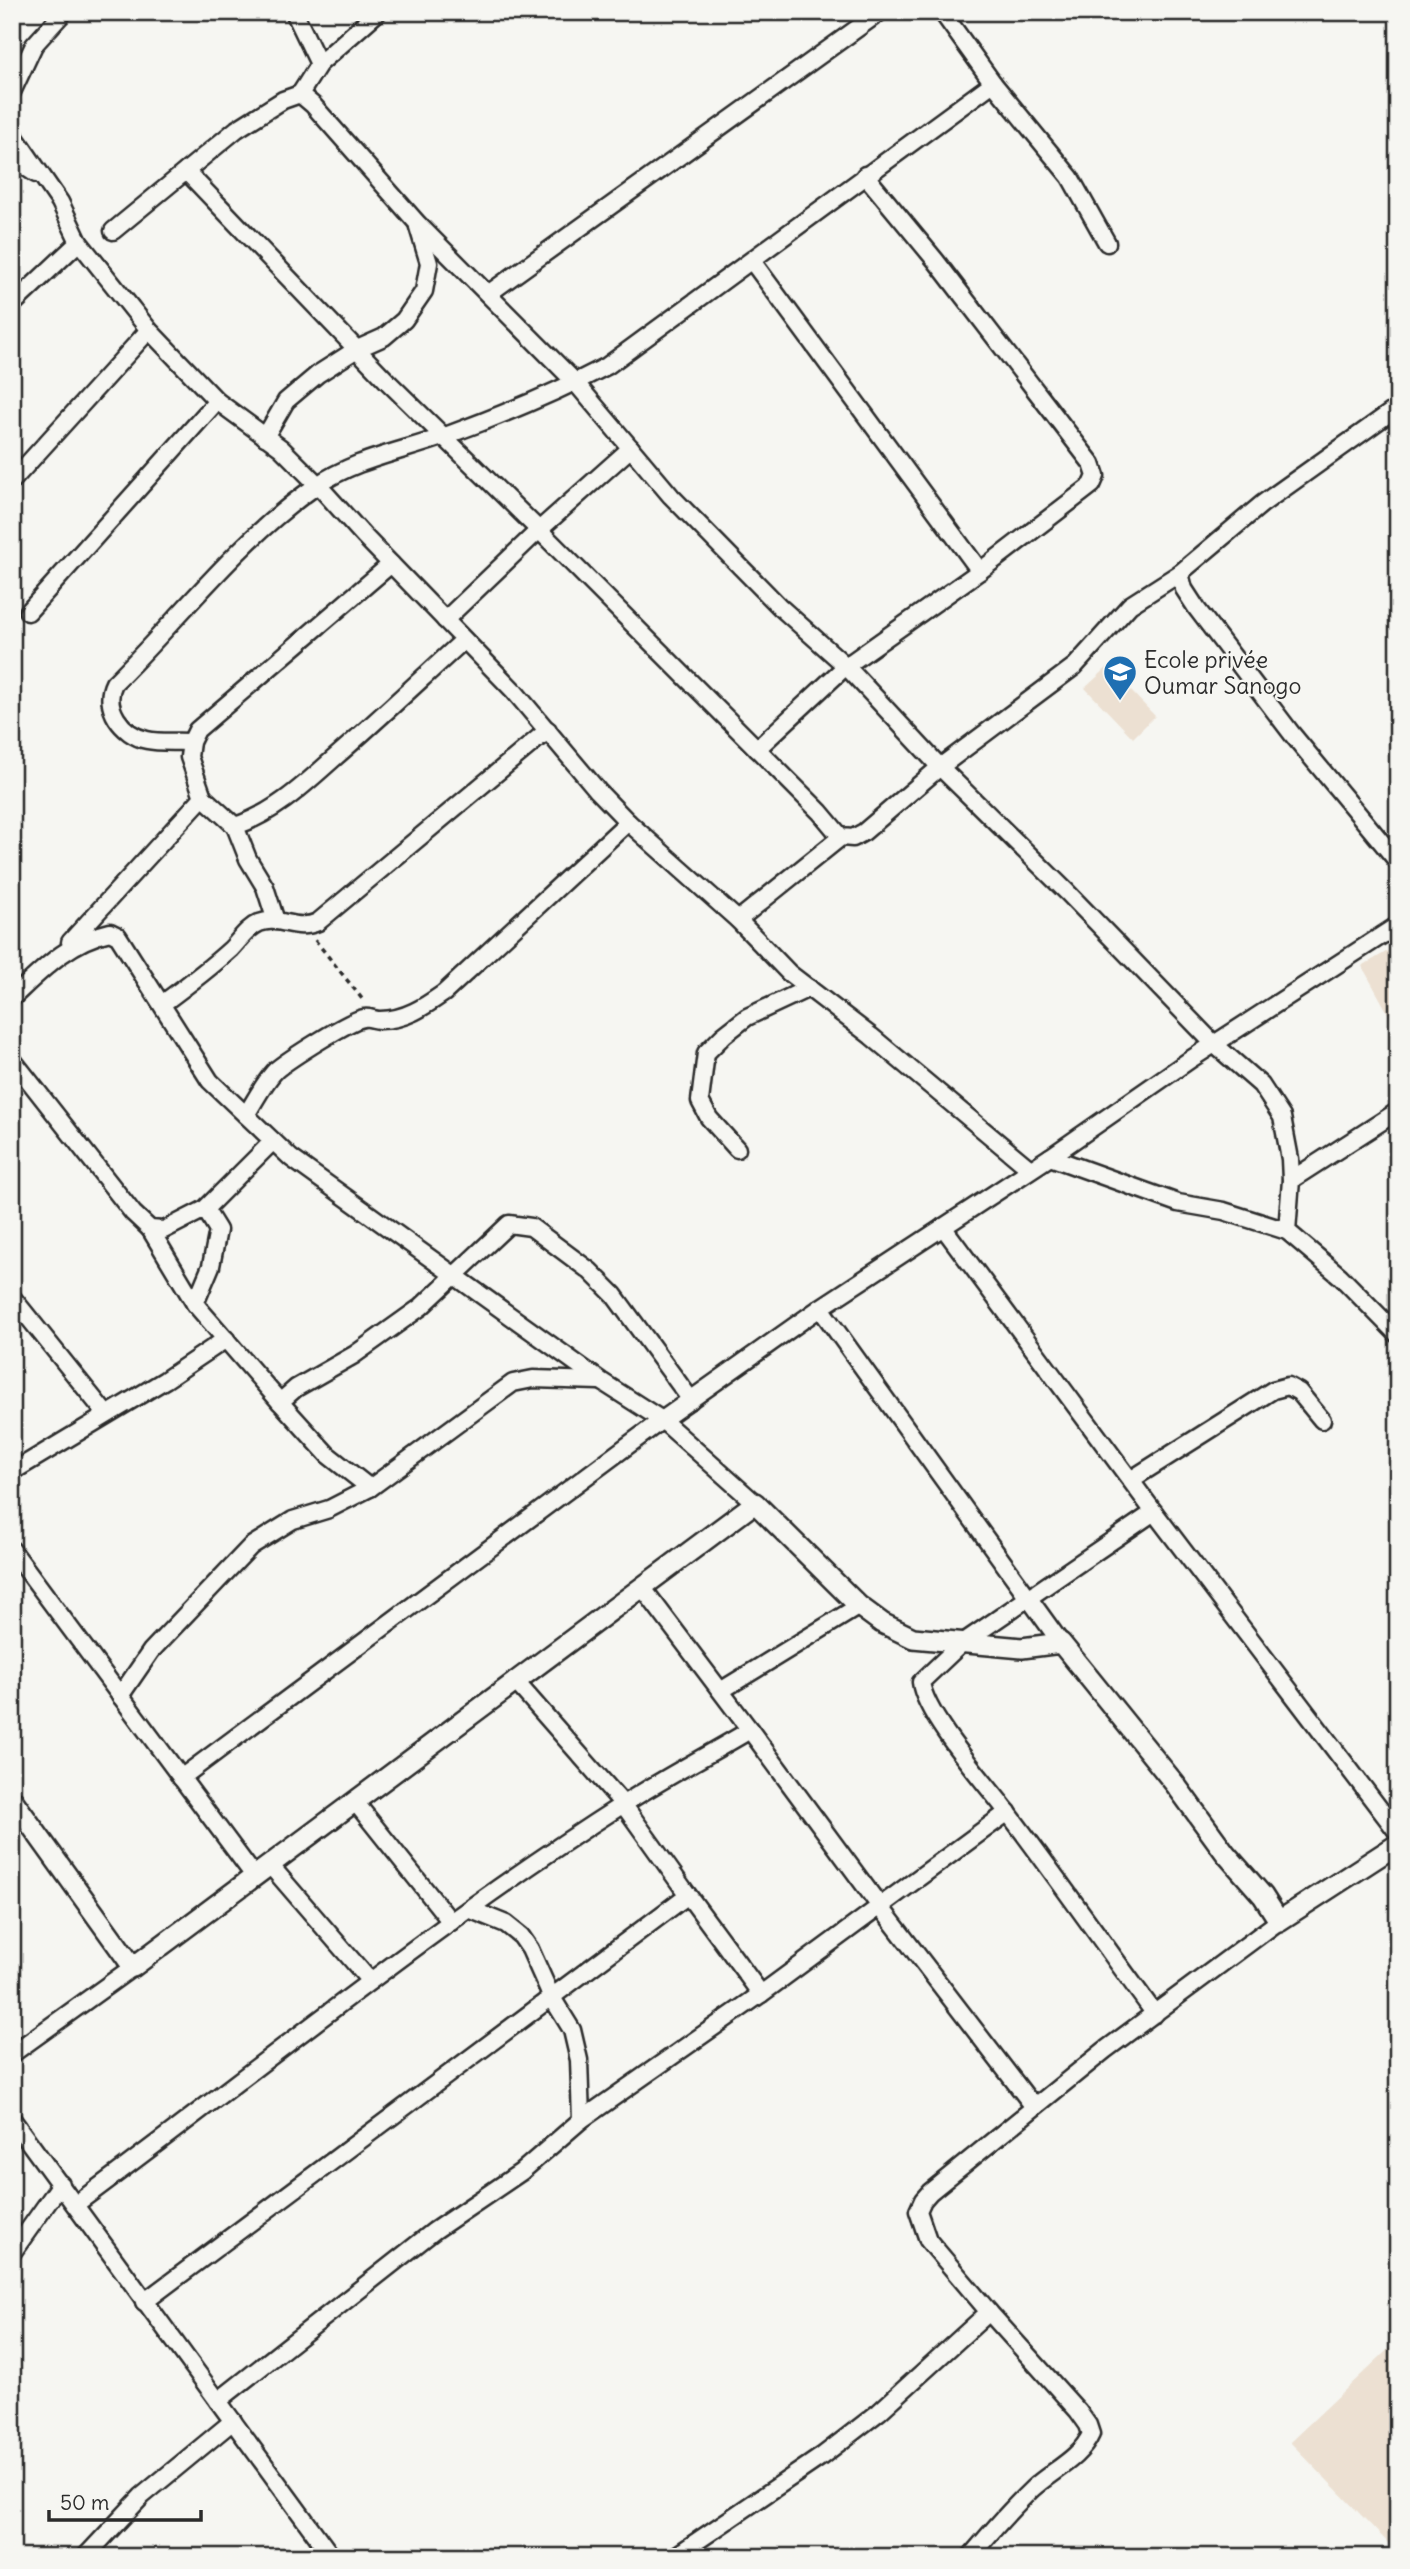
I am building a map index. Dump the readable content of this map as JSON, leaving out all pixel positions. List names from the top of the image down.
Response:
{
  "places": {
    "school or university": ["Ecole privée Oumar Sanogo"]
  },
  "scale_bar": "50 m"
}
